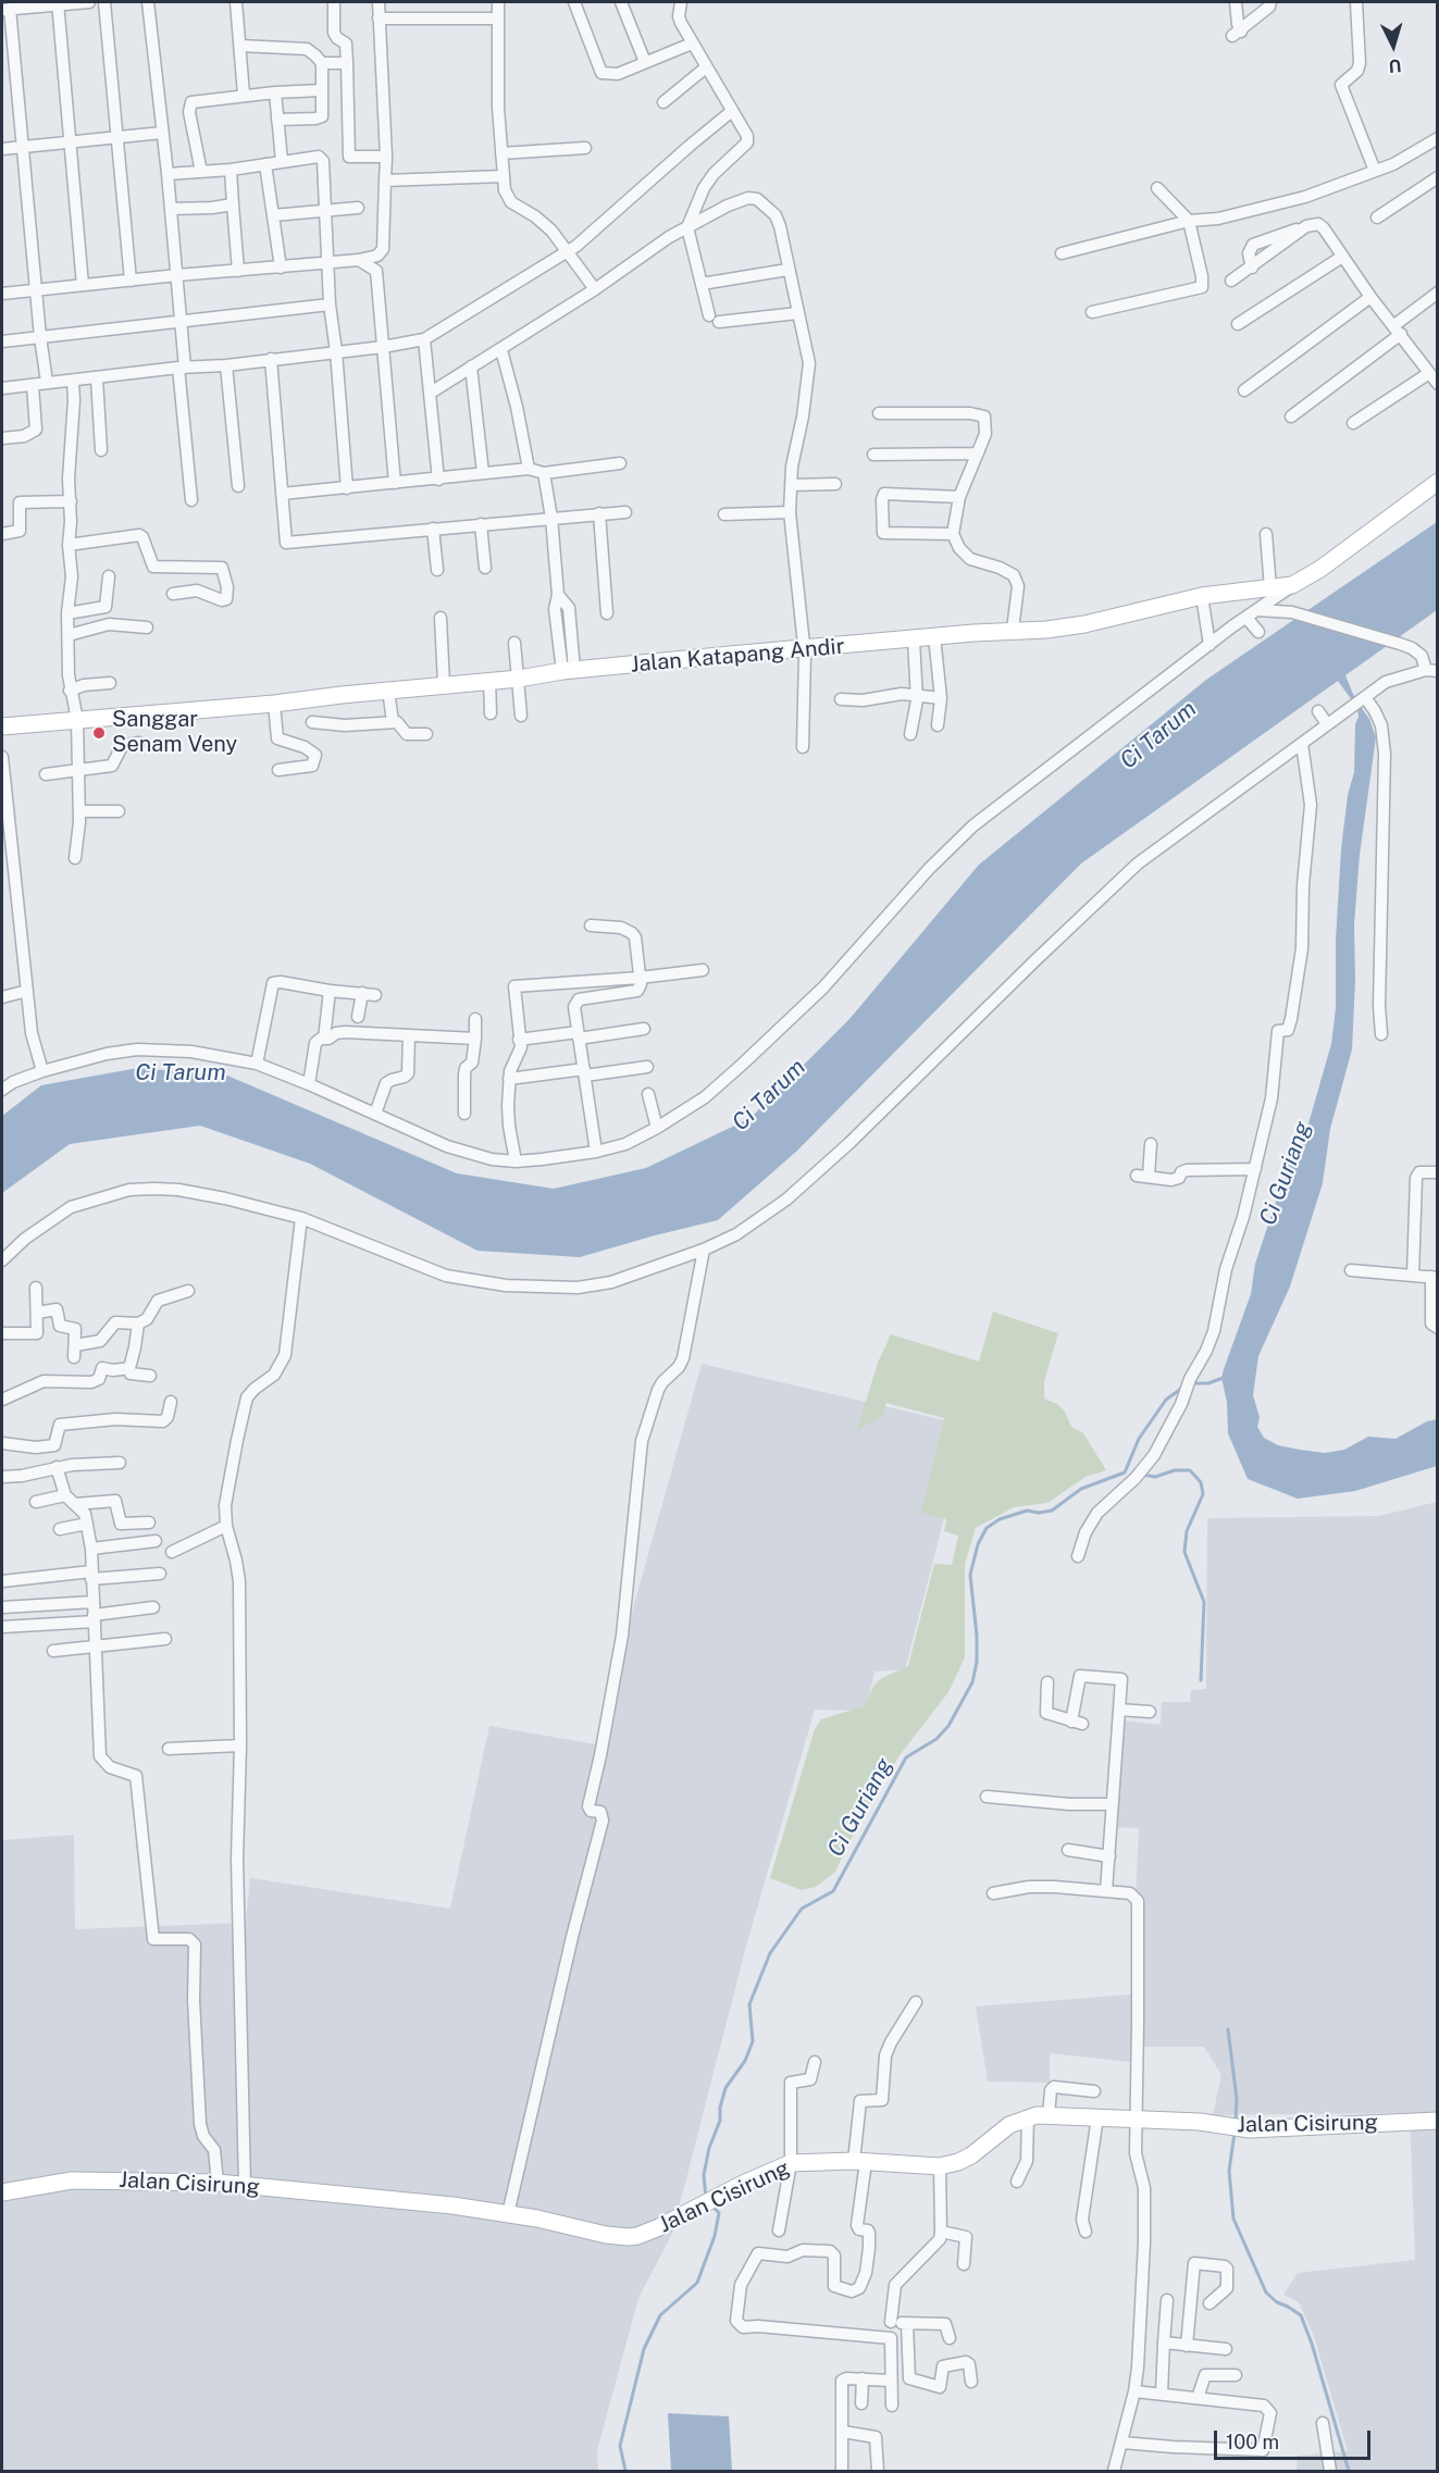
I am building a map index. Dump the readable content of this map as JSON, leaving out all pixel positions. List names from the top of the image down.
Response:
{
  "streets": {
    "street": ["Jalan Katapang Andir", "Jalan Cisirung"]
  },
  "water": ["Ci Tarum", "Ci Guriang"],
  "places": ["Sanggar Senam Veny"],
  "scale_bar": "100 m",
  "north": "bottom"
}
